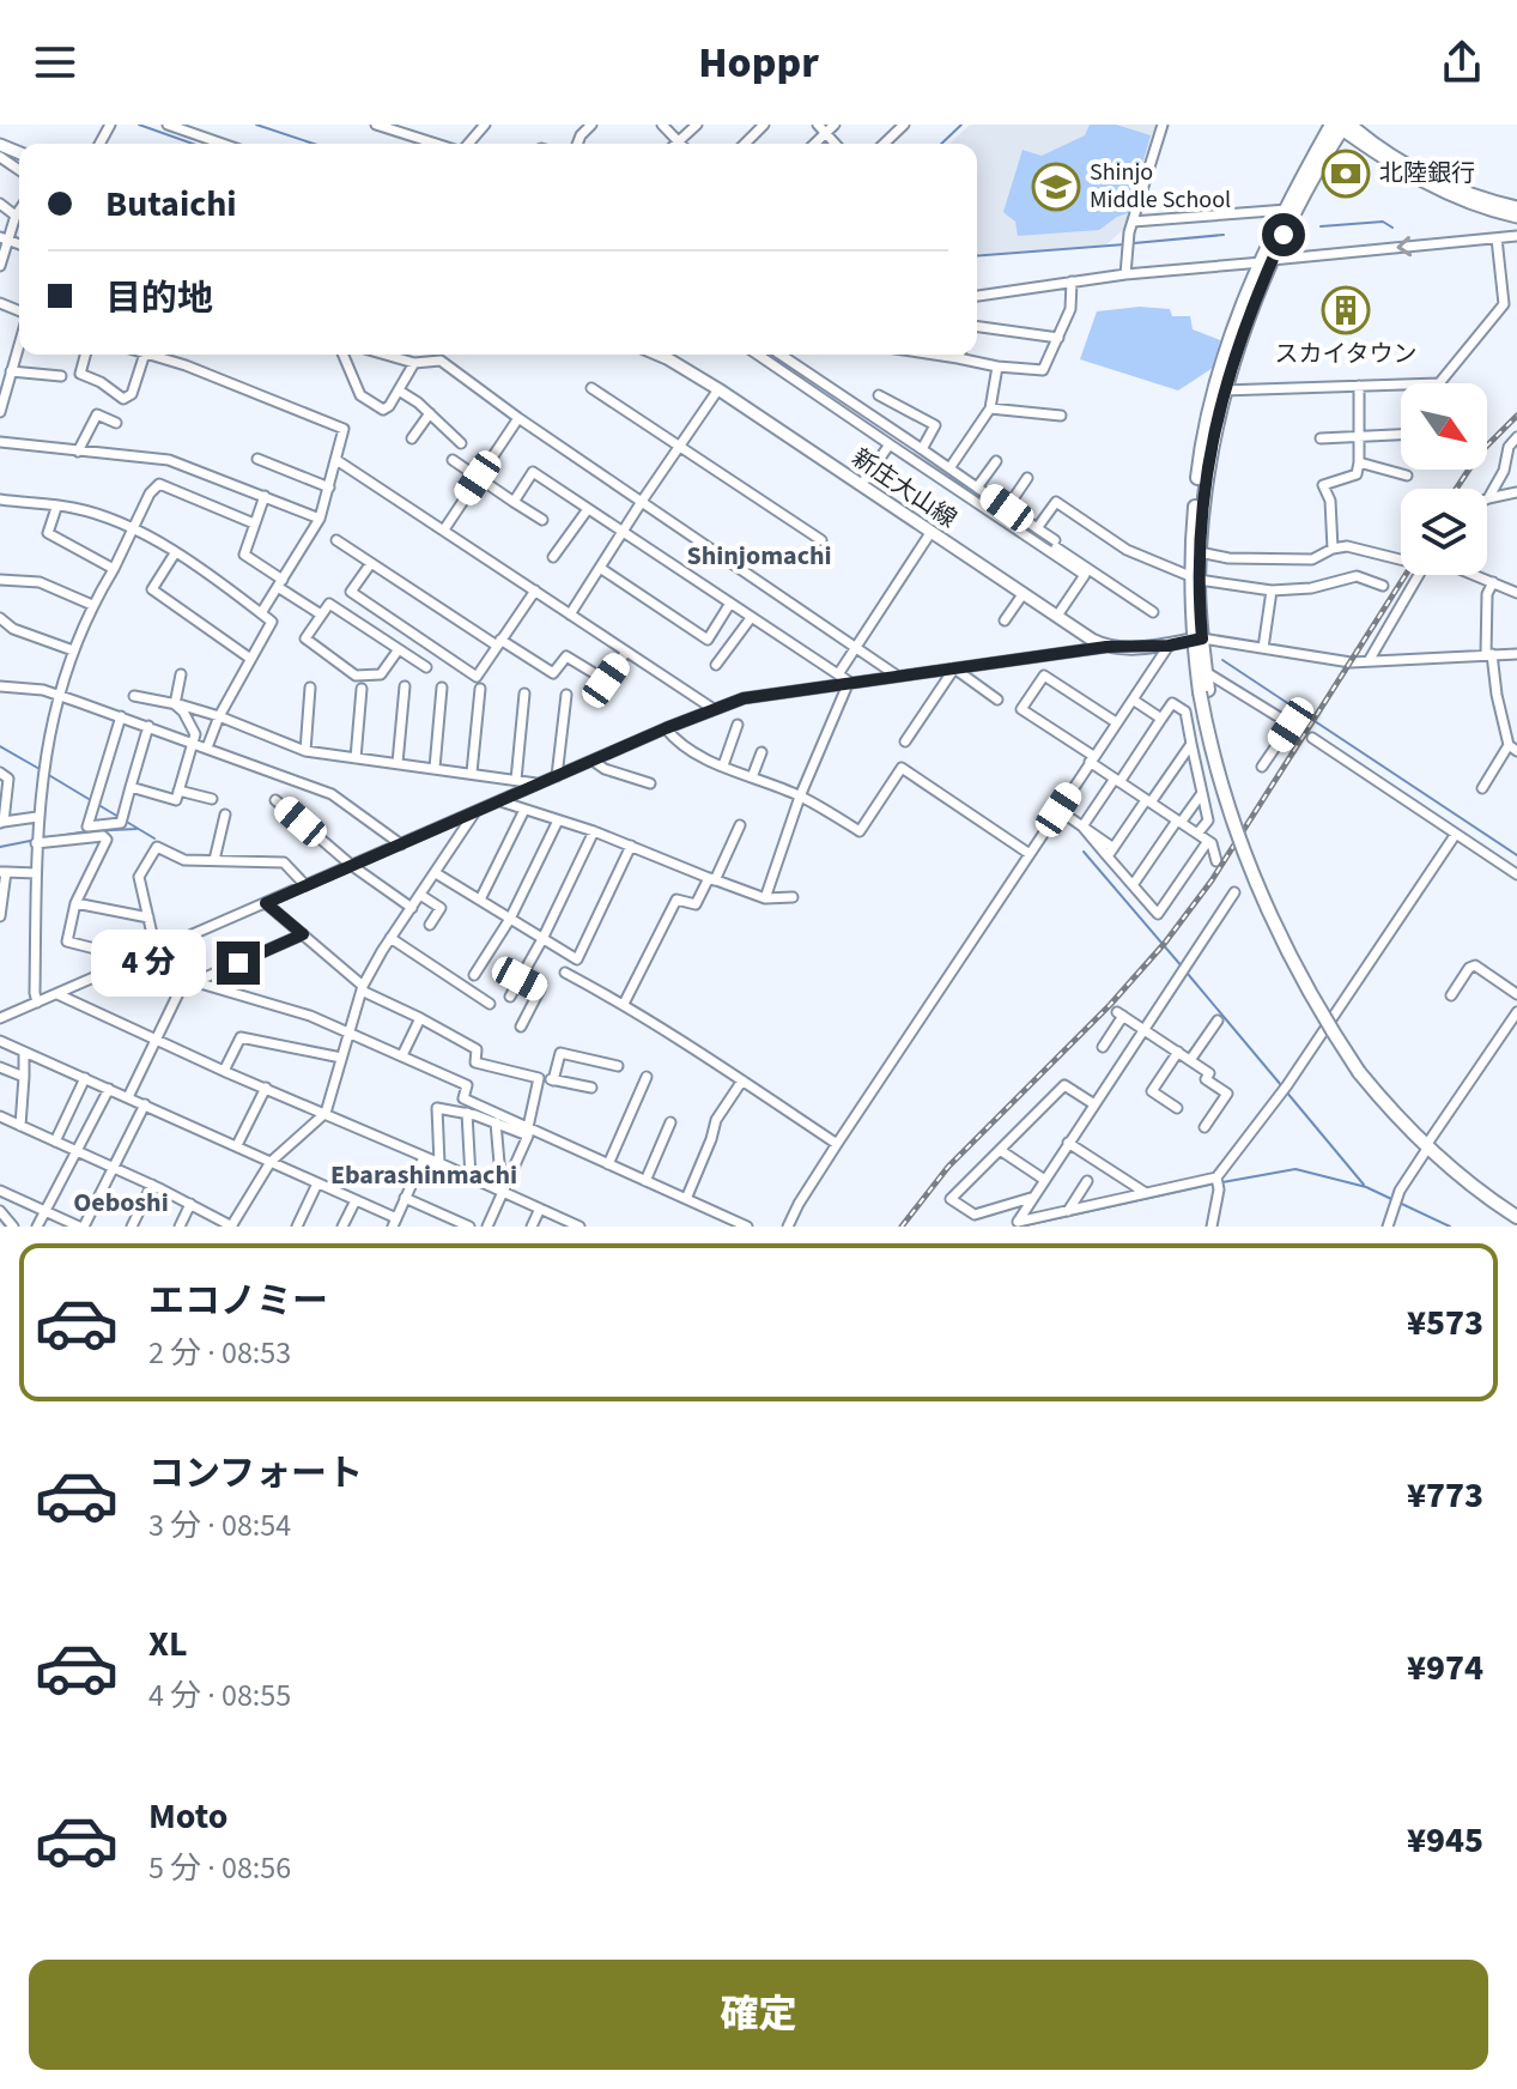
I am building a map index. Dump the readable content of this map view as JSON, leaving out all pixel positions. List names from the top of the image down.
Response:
{
  "streets": {
    "main road": ["新庄大山線"]
  },
  "districts": ["Shinjomachi", "Ebarashinmachi", "Oeboshi"],
  "places": {
    "bank": ["北陸銀行"],
    "school or university": ["Shinjo Middle School"],
    "building": ["スカイタウン"]
  },
  "north": "bottom right",
  "page": {
    "header": "Hoppr",
    "banner": ["Butaichi", "目的地"],
    "bubble": "4 分",
    "list": [
      {
        "name": "エコノミー",
        "note": "2 分 · 08:53",
        "value": "¥573"
      },
      {
        "name": "コンフォート",
        "note": "3 分 · 08:54",
        "value": "¥773"
      },
      {
        "name": "XL",
        "note": "4 分 · 08:55",
        "value": "¥974"
      },
      {
        "name": "Moto",
        "note": "5 分 · 08:56",
        "value": "¥945"
      }
    ],
    "buttons": "確定"
  }
}
